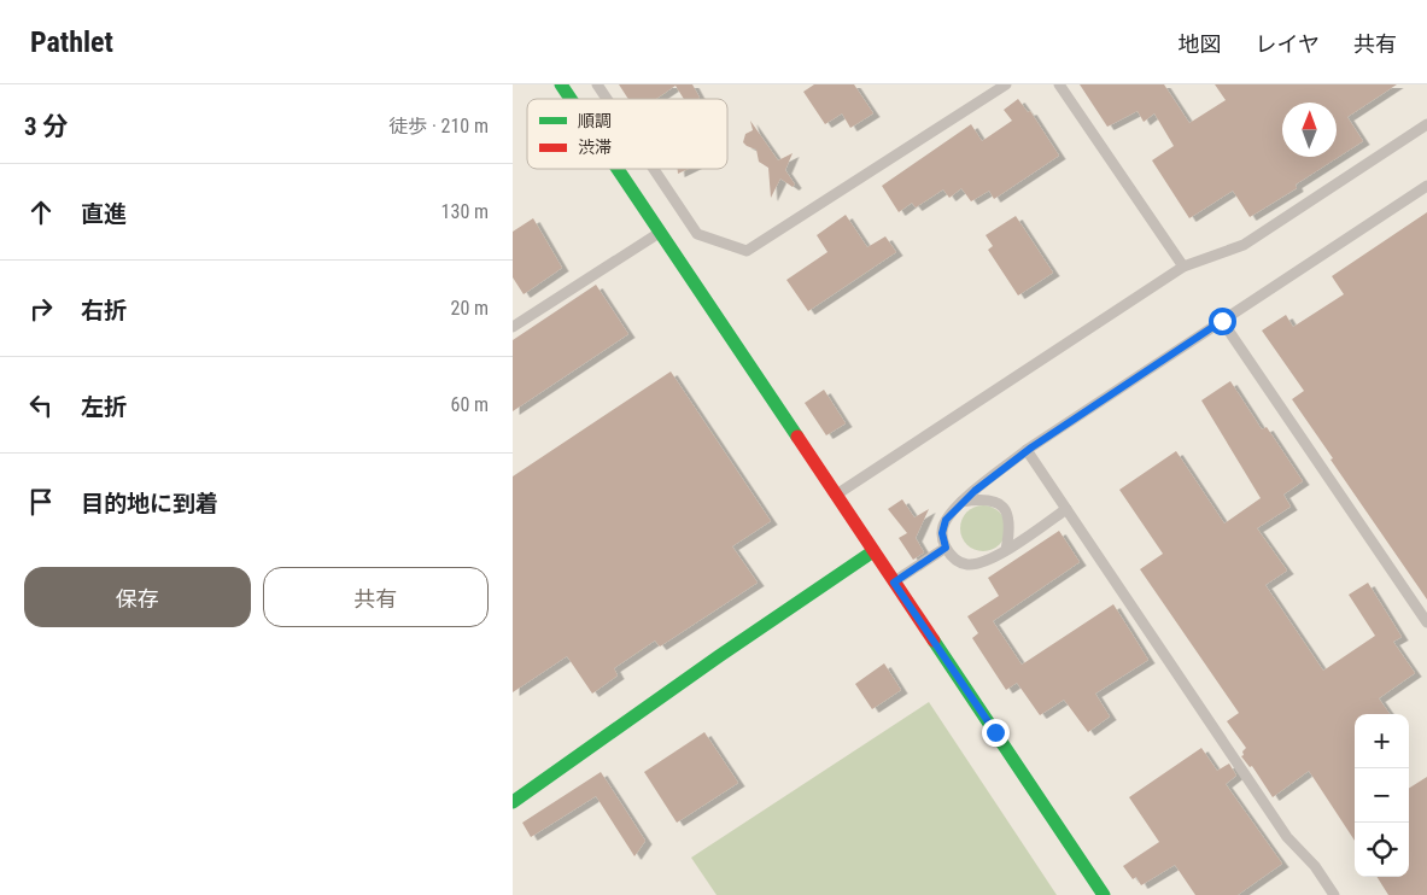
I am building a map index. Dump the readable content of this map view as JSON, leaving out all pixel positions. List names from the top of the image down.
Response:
{
  "legend": ["順調", "渋滞"],
  "north": "top",
  "page": {
    "header": "Pathlet",
    "nav": ["地図", "レイヤ", "共有"],
    "heading": ["3 分", "徒歩 · 210 m"],
    "list": [
      ["直進", "130 m"],
      ["右折", "20 m"],
      ["左折", "60 m"],
      "目的地に到着"
    ],
    "buttons": ["保存", "共有"],
    "map_buttons": ["+", "−"]
  }
}
